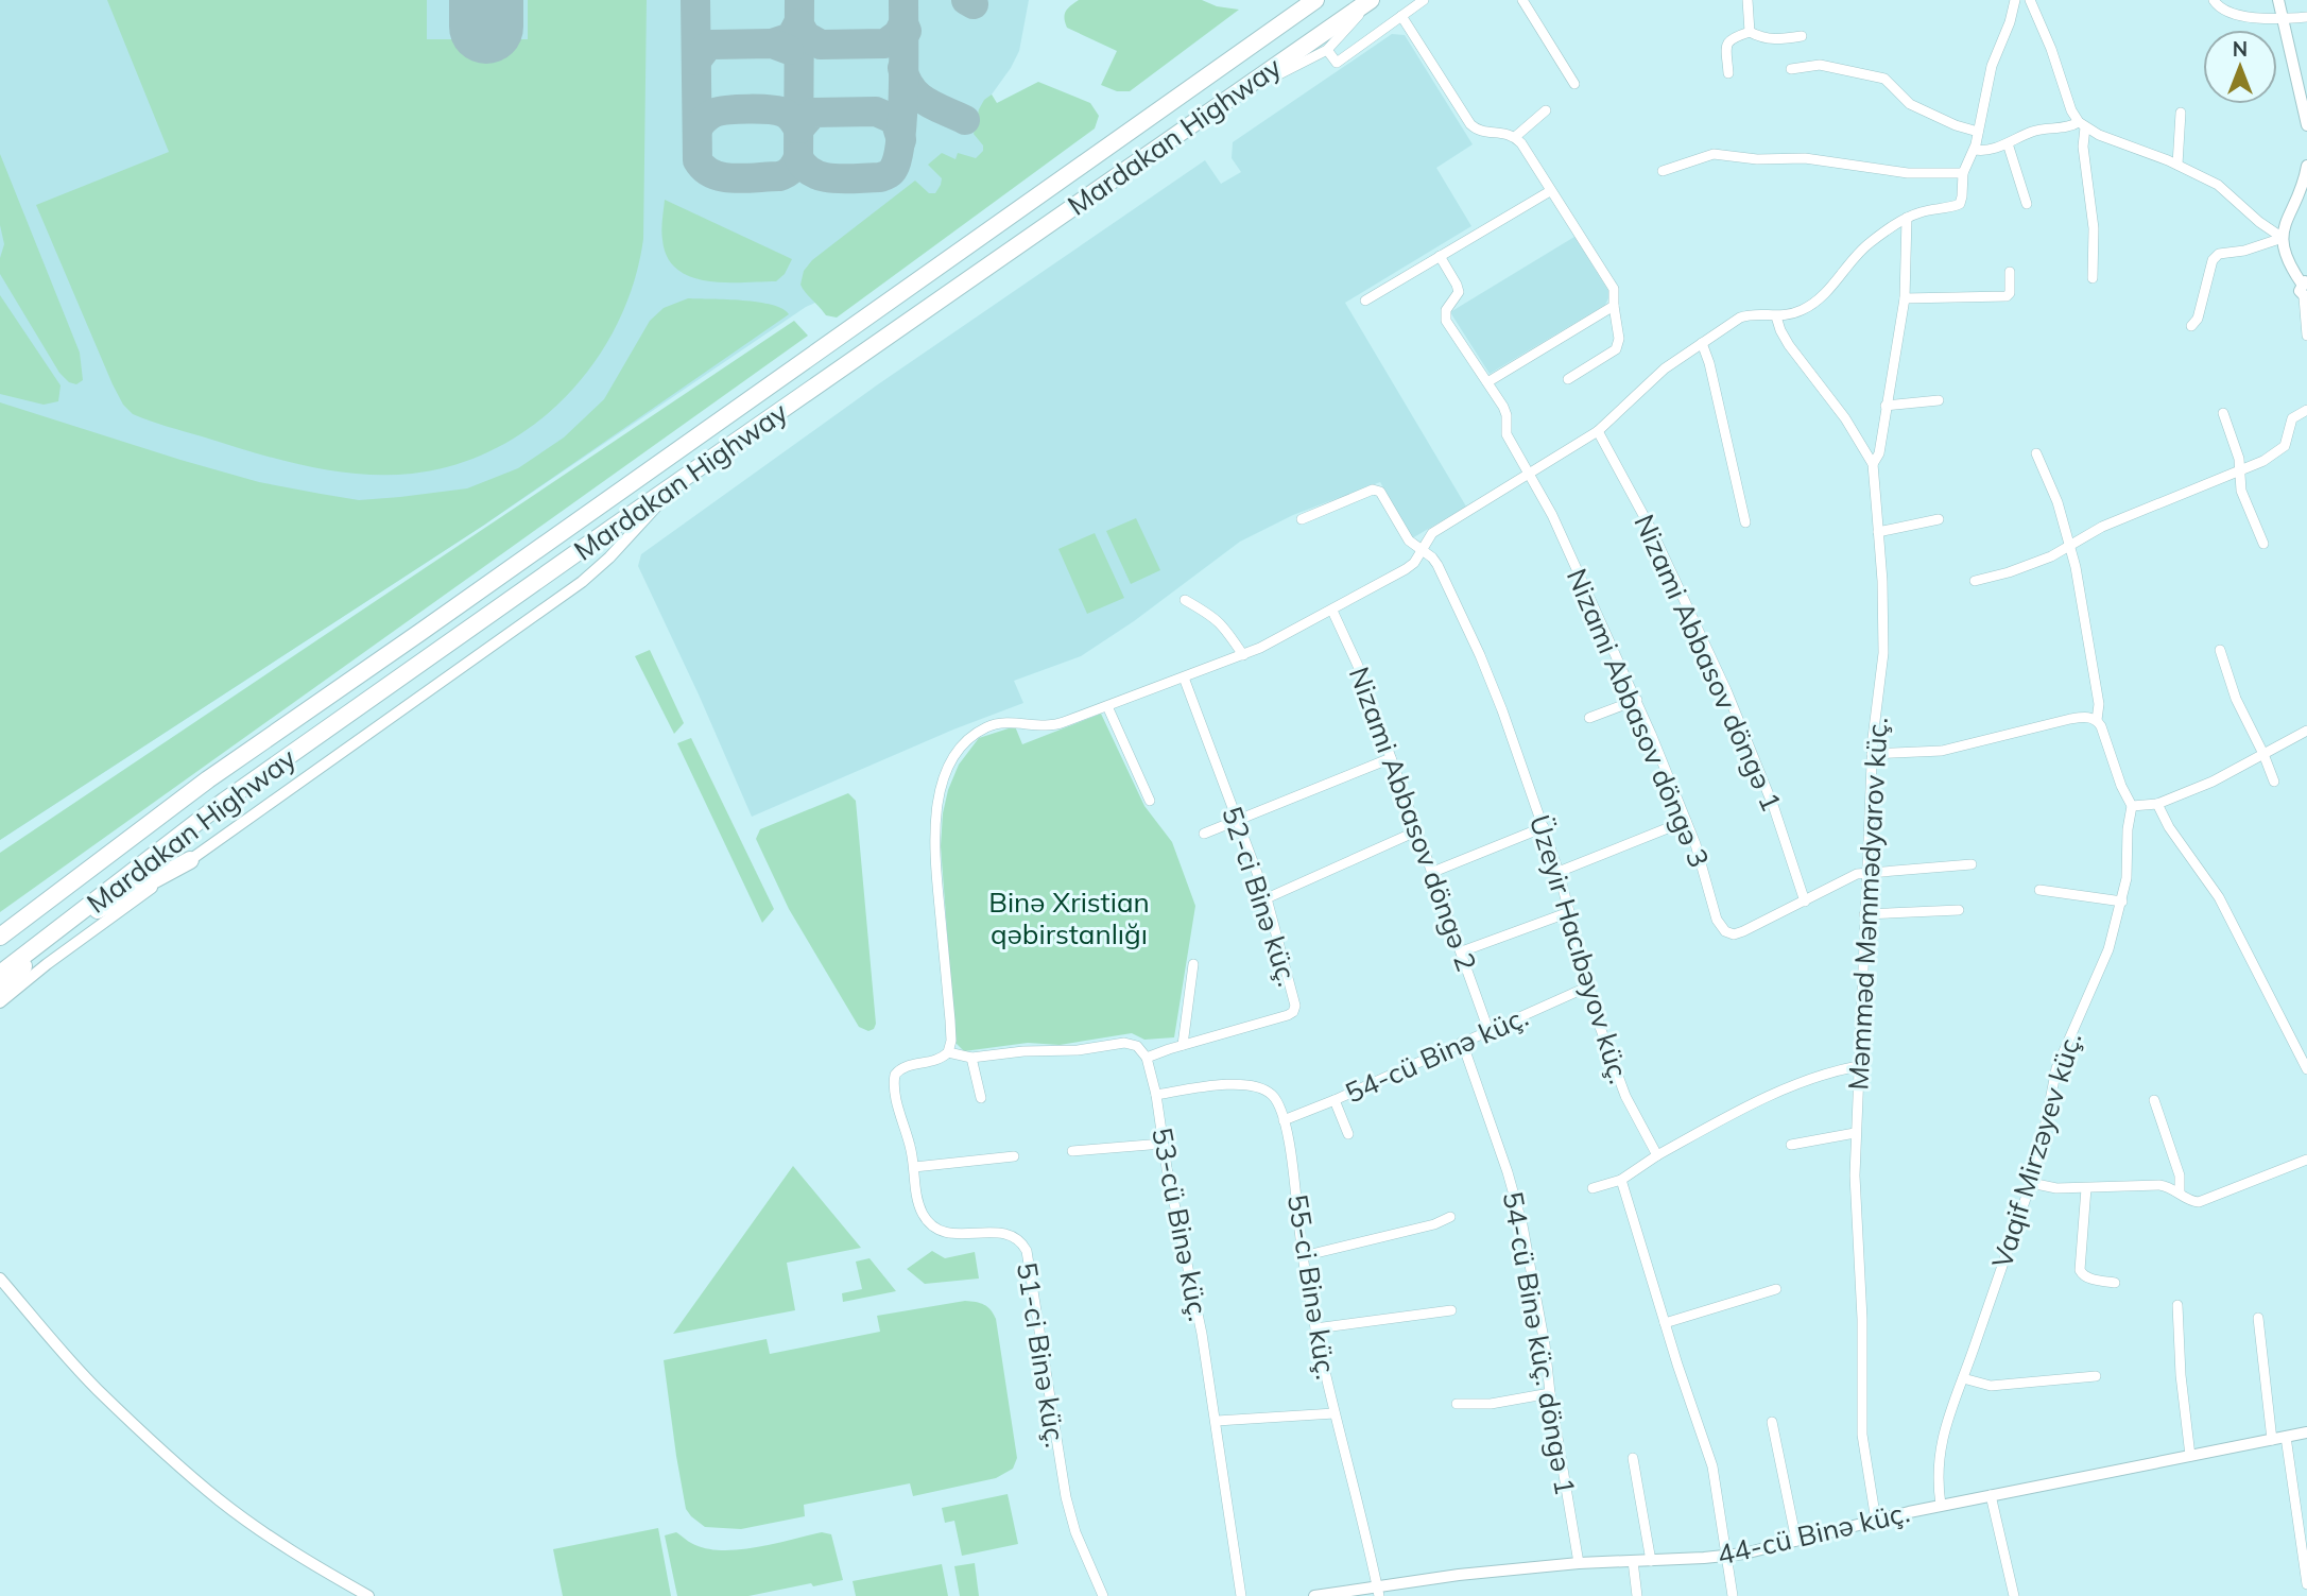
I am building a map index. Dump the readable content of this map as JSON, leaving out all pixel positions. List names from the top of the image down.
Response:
{
  "streets": {
    "highway": ["Mardakan Highway"],
    "street": [
      "Nizami Abbasov döngə 1",
      "Nizami Abbasov döngə 3",
      "Nizami Abbasov döngə 2",
      "52-ci Binə küç.",
      "Məmməd Məmmədyarov küç.",
      "Üzeyir Hacıbəyov küç.",
      "54-cü Binə küç.",
      "Vaqif Mirzəyev küç.",
      "53-cü Binə küç.",
      "55-ci Binə küç.",
      "54-cü Binə küç. döngə 1",
      "51-ci Binə küç.",
      "44-cü Binə küç."
    ]
  },
  "crossings": [
    ["Nizami Abbasov döngə 1", "Nizami Abbasov döngə 3"],
    ["Nizami Abbasov döngə 3", "Məmməd Məmmədyarov küç."],
    ["Nizami Abbasov döngə 2", "54-cü Binə küç."],
    ["52-ci Binə küç.", "53-cü Binə küç."],
    ["Məmməd Məmmədyarov küç.", "44-cü Binə küç."],
    ["Üzeyir Hacıbəyov küç.", "54-cü Binə küç."],
    ["54-cü Binə küç.", "55-ci Binə küç."],
    ["54-cü Binə küç.", "54-cü Binə küç. döngə 1"],
    ["Vaqif Mirzəyev küç.", "44-cü Binə küç."],
    ["53-cü Binə küç.", "55-ci Binə küç."],
    ["55-ci Binə küç.", "44-cü Binə küç."],
    ["54-cü Binə küç. döngə 1", "44-cü Binə küç."]
  ],
  "parks": ["Binə Xristian qəbirstanlığı"],
  "north": "top"
}
